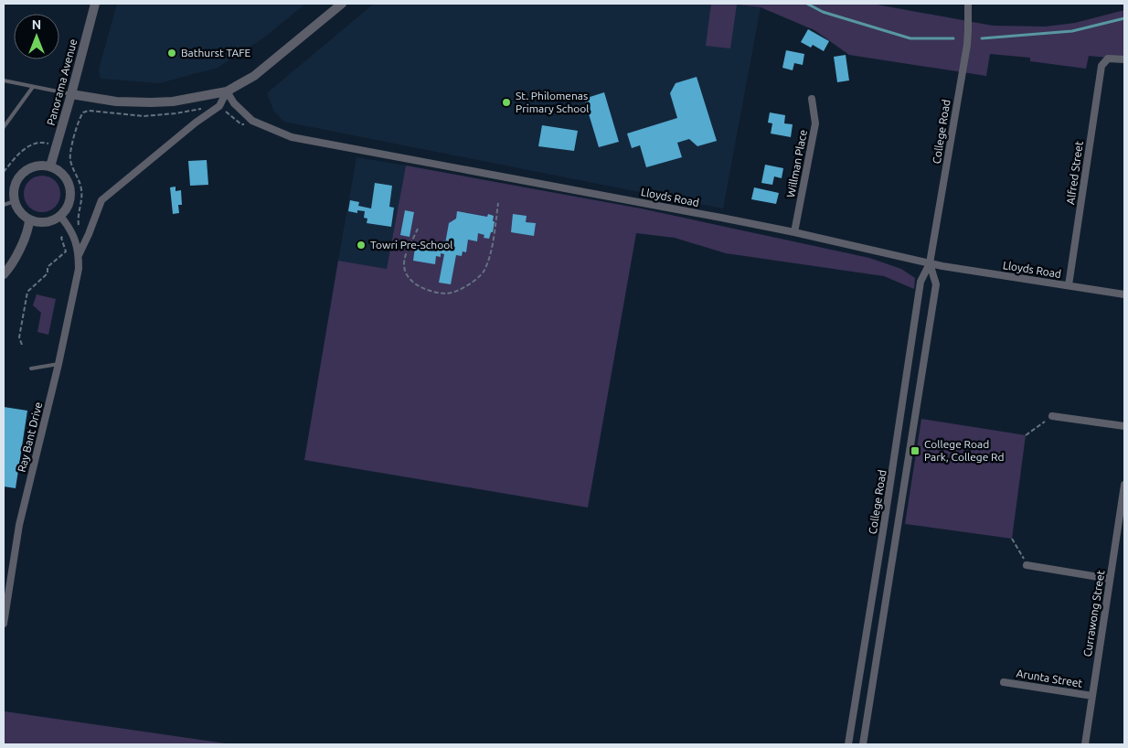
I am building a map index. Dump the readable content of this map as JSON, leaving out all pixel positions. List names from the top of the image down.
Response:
{
  "streets": {
    "street": [
      "Panorama Avenue",
      "College Road",
      "Willman Place",
      "Alfred Street",
      "Lloyds Road",
      "Ray Bant Drive",
      "Currawong Street",
      "Arunta Street"
    ]
  },
  "crossings": [
    ["Panorama Avenue", "Ray Bant Drive"],
    ["College Road", "Lloyds Road"],
    ["Willman Place", "Lloyds Road"],
    ["Alfred Street", "Lloyds Road"],
    ["Lloyds Road", "Ray Bant Drive"],
    ["Currawong Street", "Arunta Street"]
  ],
  "places": {
    "other": ["Bathurst TAFE", "St. Philomenas Primary School", "Towri Pre-School"],
    "transit": ["College Road Park, College Rd"]
  },
  "north": "top"
}
